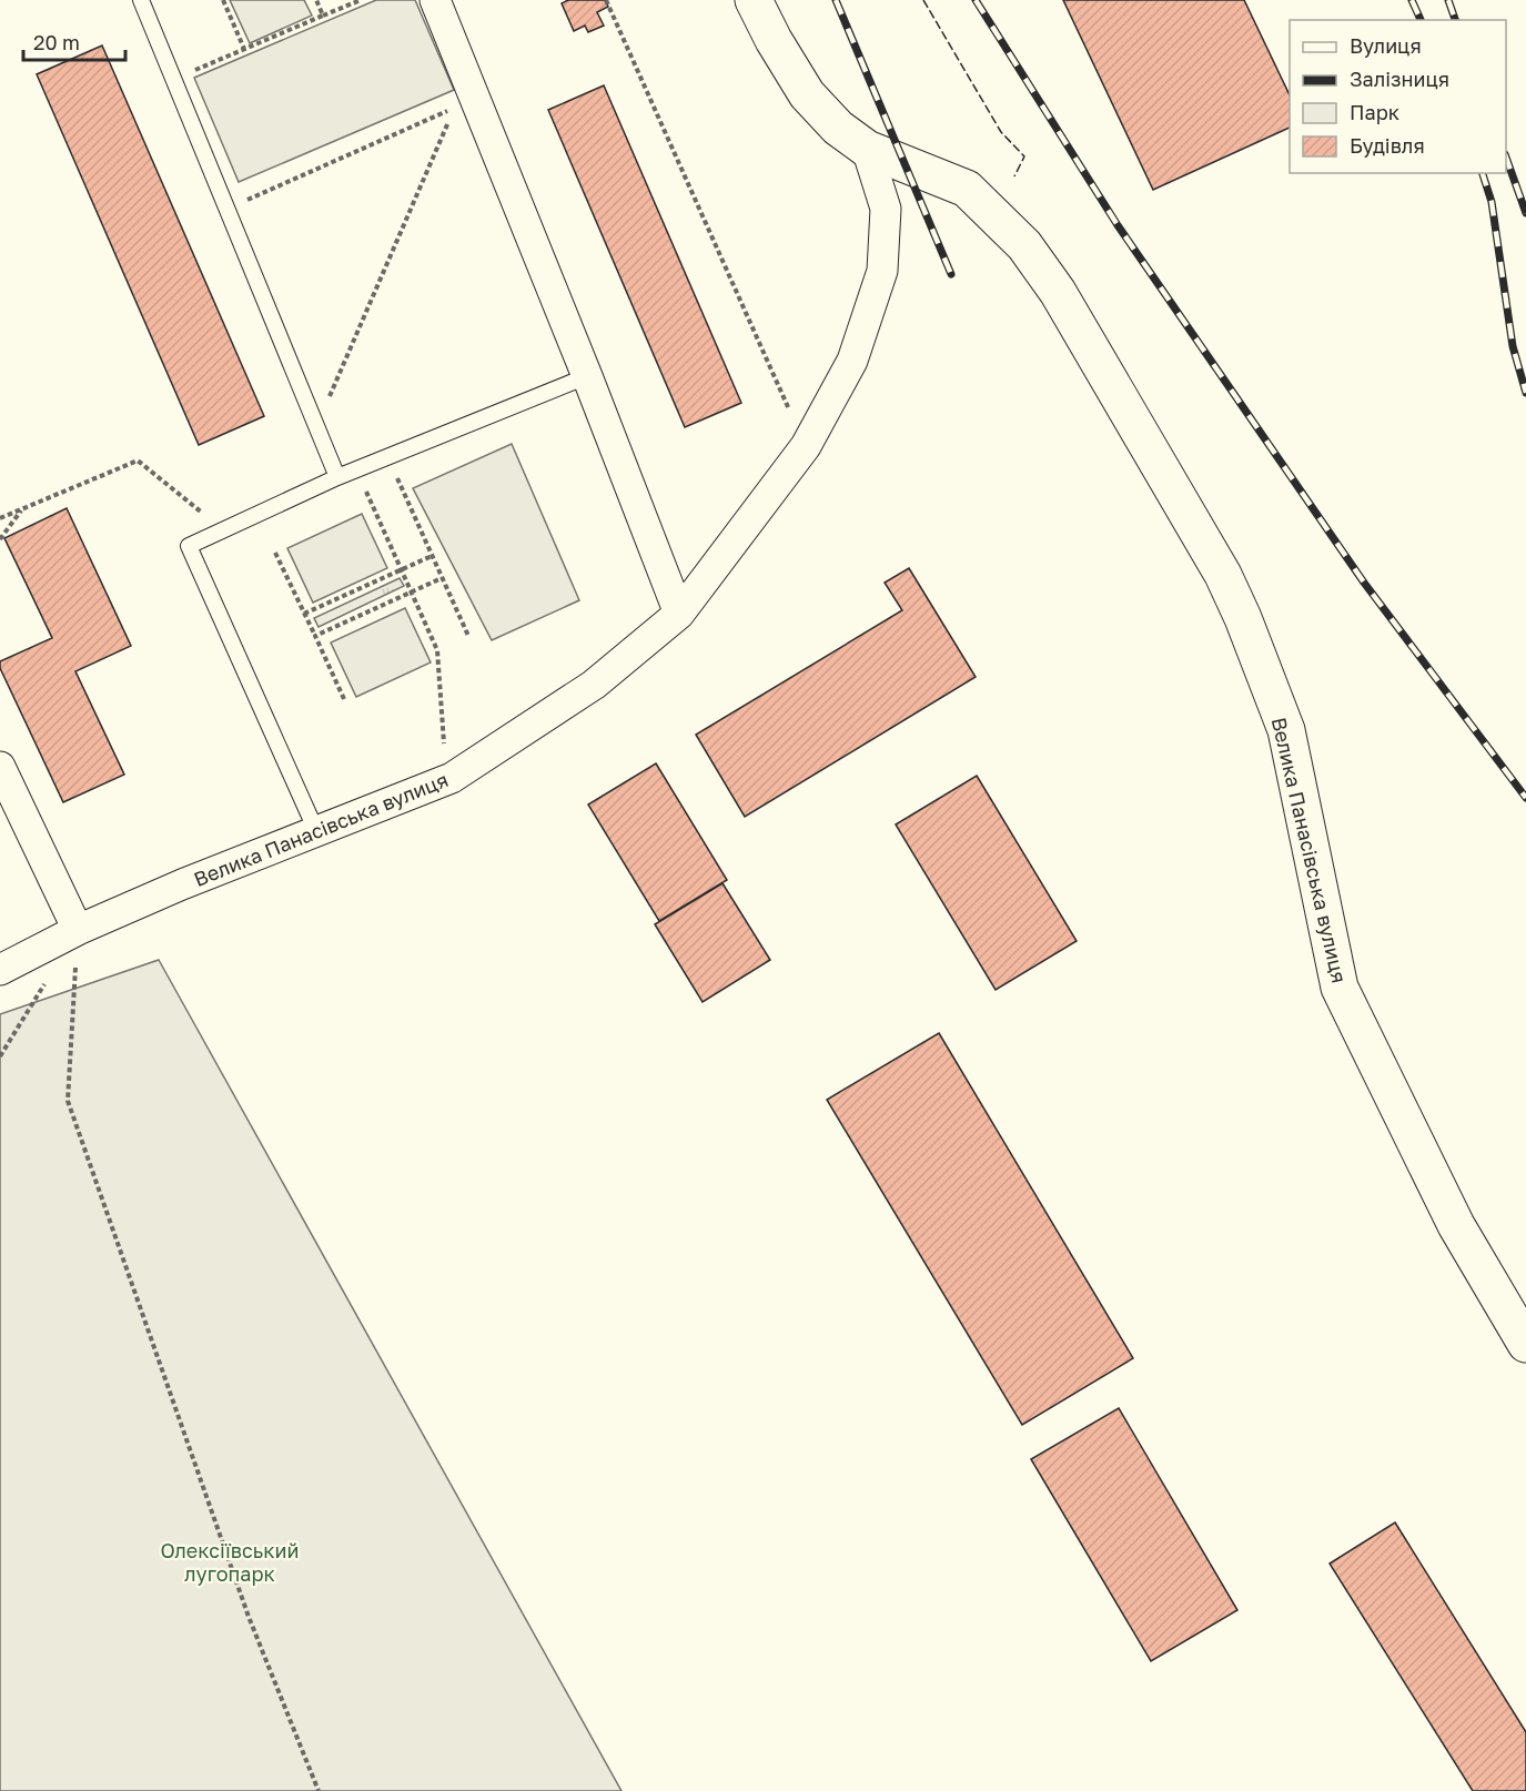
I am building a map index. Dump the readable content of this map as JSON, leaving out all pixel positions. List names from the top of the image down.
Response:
{
  "streets": {
    "street": ["Велика Панасівська вулиця"]
  },
  "parks": ["Олексіївський лугопарк"],
  "legend": [
    "Вулиця",
    "Залізниця",
    "Парк",
    "Будівля"
  ],
  "scale_bar": "20 m"
}
